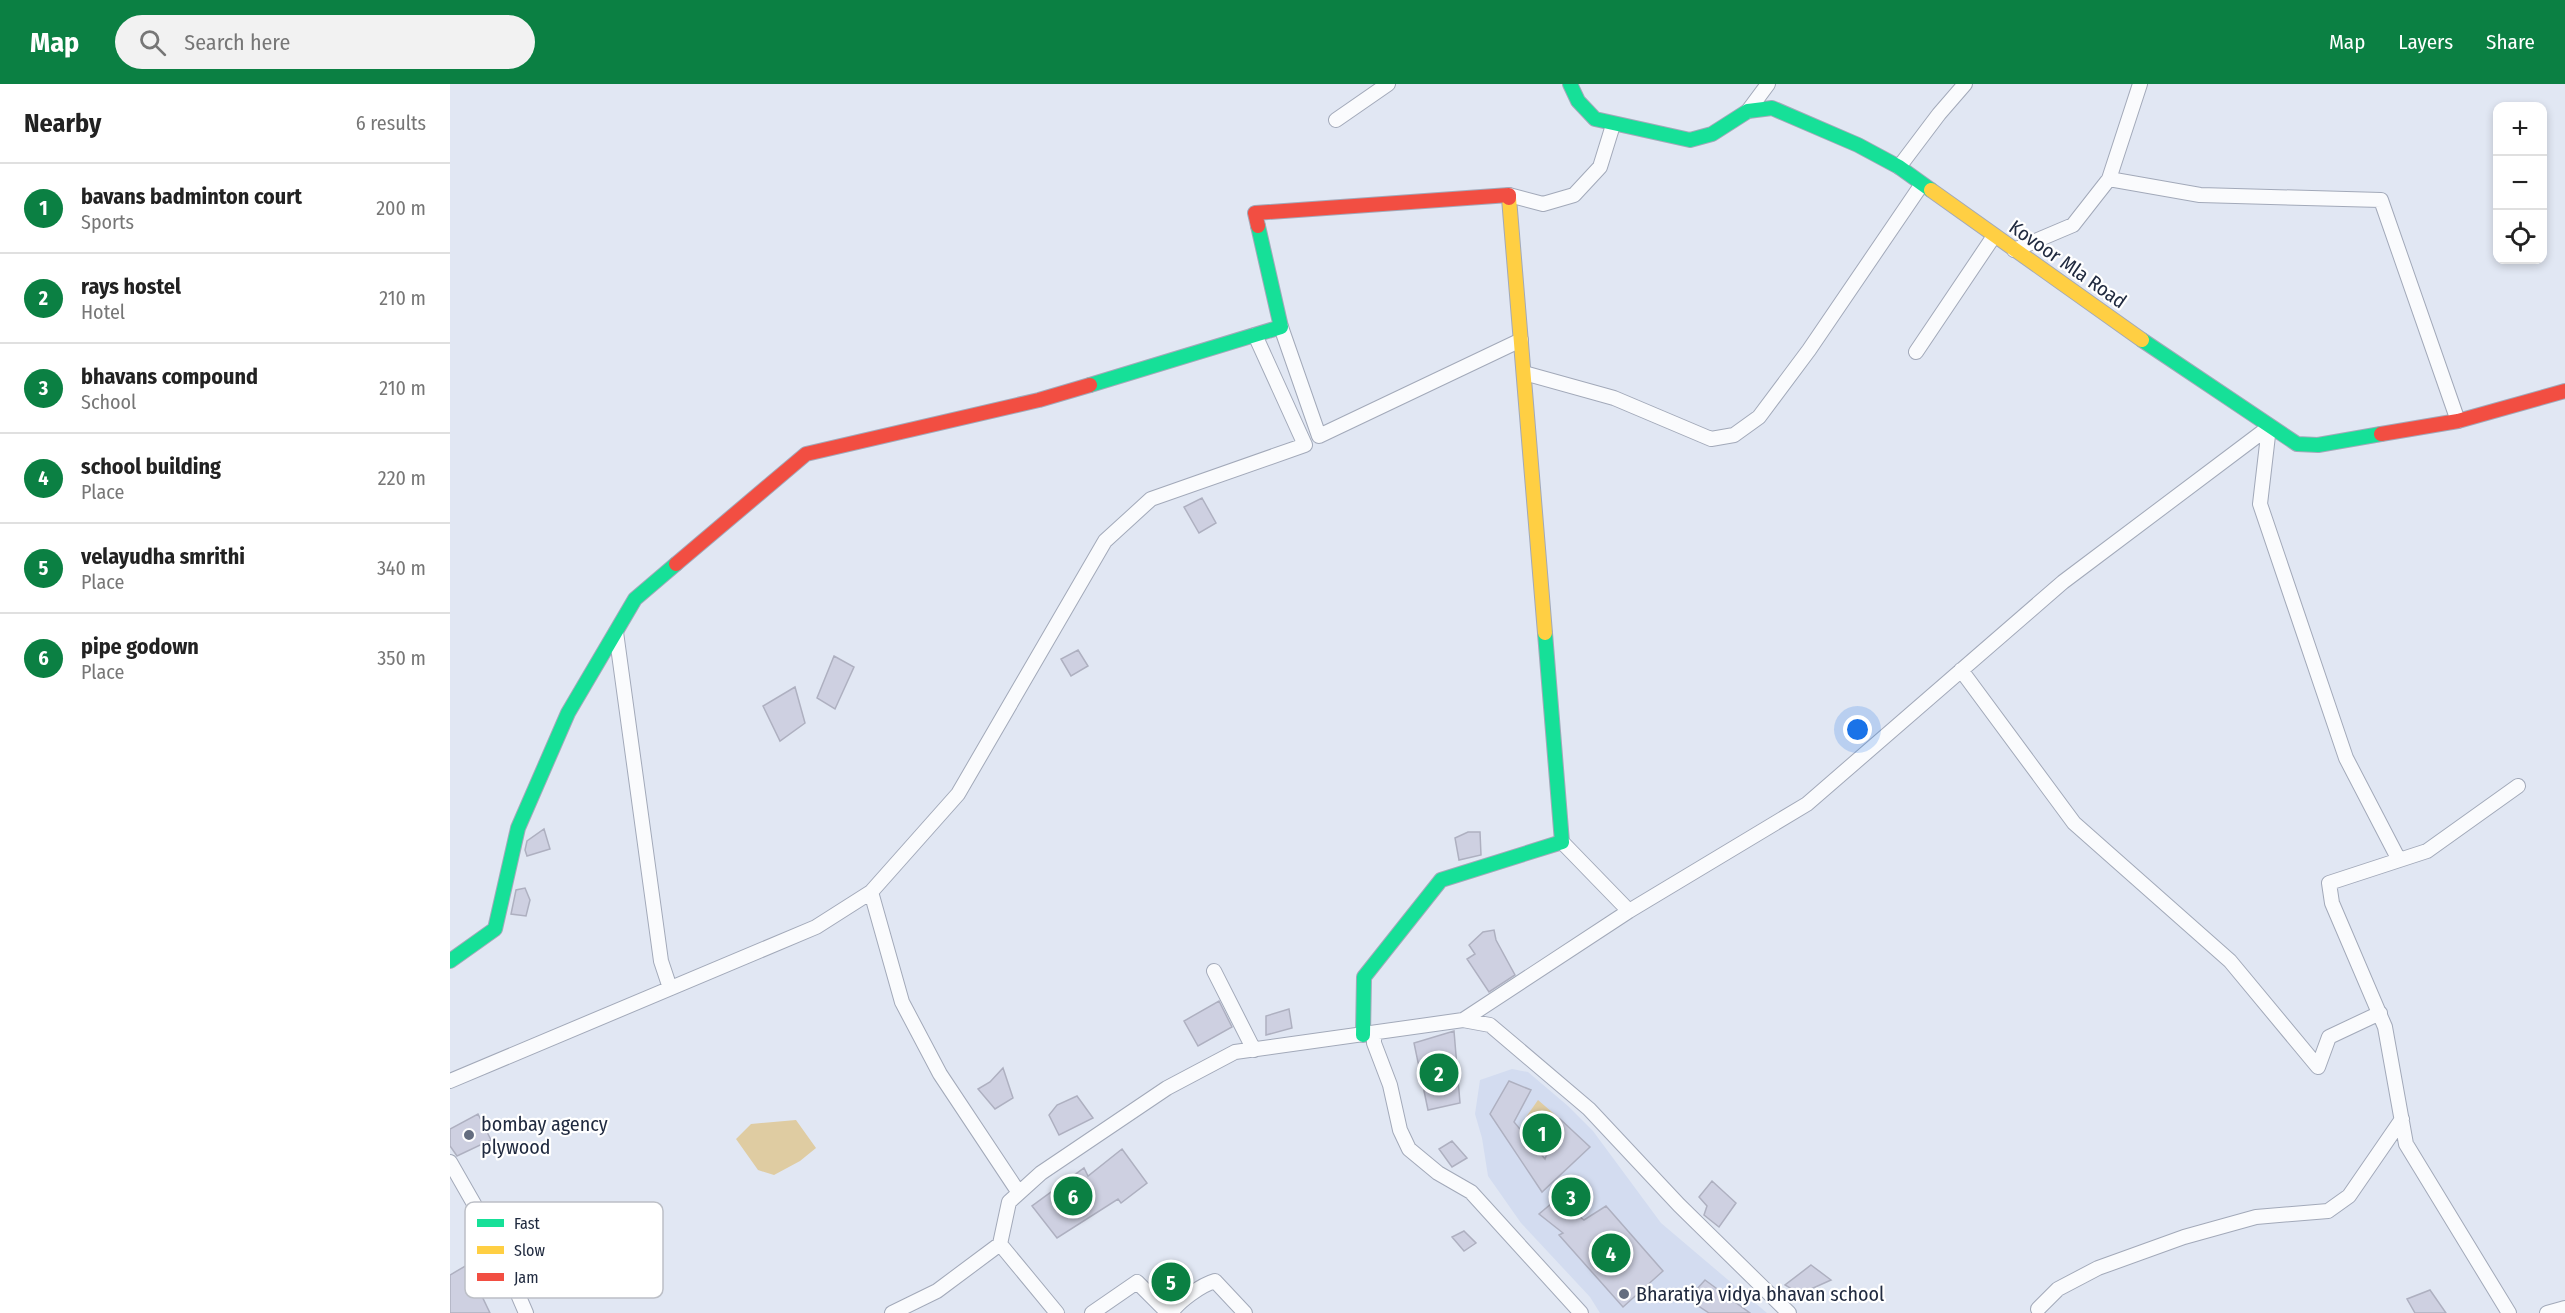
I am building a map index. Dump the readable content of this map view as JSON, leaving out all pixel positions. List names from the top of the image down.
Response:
{
  "streets": {
    "street": ["Kovoor Mla Road"]
  },
  "places": ["bombay agency plywood", "Bharatiya vidya bhavan school"],
  "legend": ["Fast", "Slow", "Jam"],
  "page": {
    "header": "Map",
    "search": "Search here",
    "nav": ["Map", "Layers", "Share"],
    "heading": ["Nearby", "6 results"],
    "map_buttons": ["+", "−"],
    "list": [
      {
        "mark": "1",
        "name": "bavans badminton court",
        "note": "Sports",
        "value": "200 m"
      },
      {
        "mark": "2",
        "name": "rays hostel",
        "note": "Hotel",
        "value": "210 m"
      },
      {
        "mark": "3",
        "name": "bhavans compound",
        "note": "School",
        "value": "210 m"
      },
      {
        "mark": "4",
        "name": "school building",
        "note": "Place",
        "value": "220 m"
      },
      {
        "mark": "5",
        "name": "velayudha smrithi",
        "note": "Place",
        "value": "340 m"
      },
      {
        "mark": "6",
        "name": "pipe godown",
        "note": "Place",
        "value": "350 m"
      }
    ],
    "pins": [
      "2",
      "1",
      "6",
      "3",
      "4",
      "5"
    ]
  }
}
